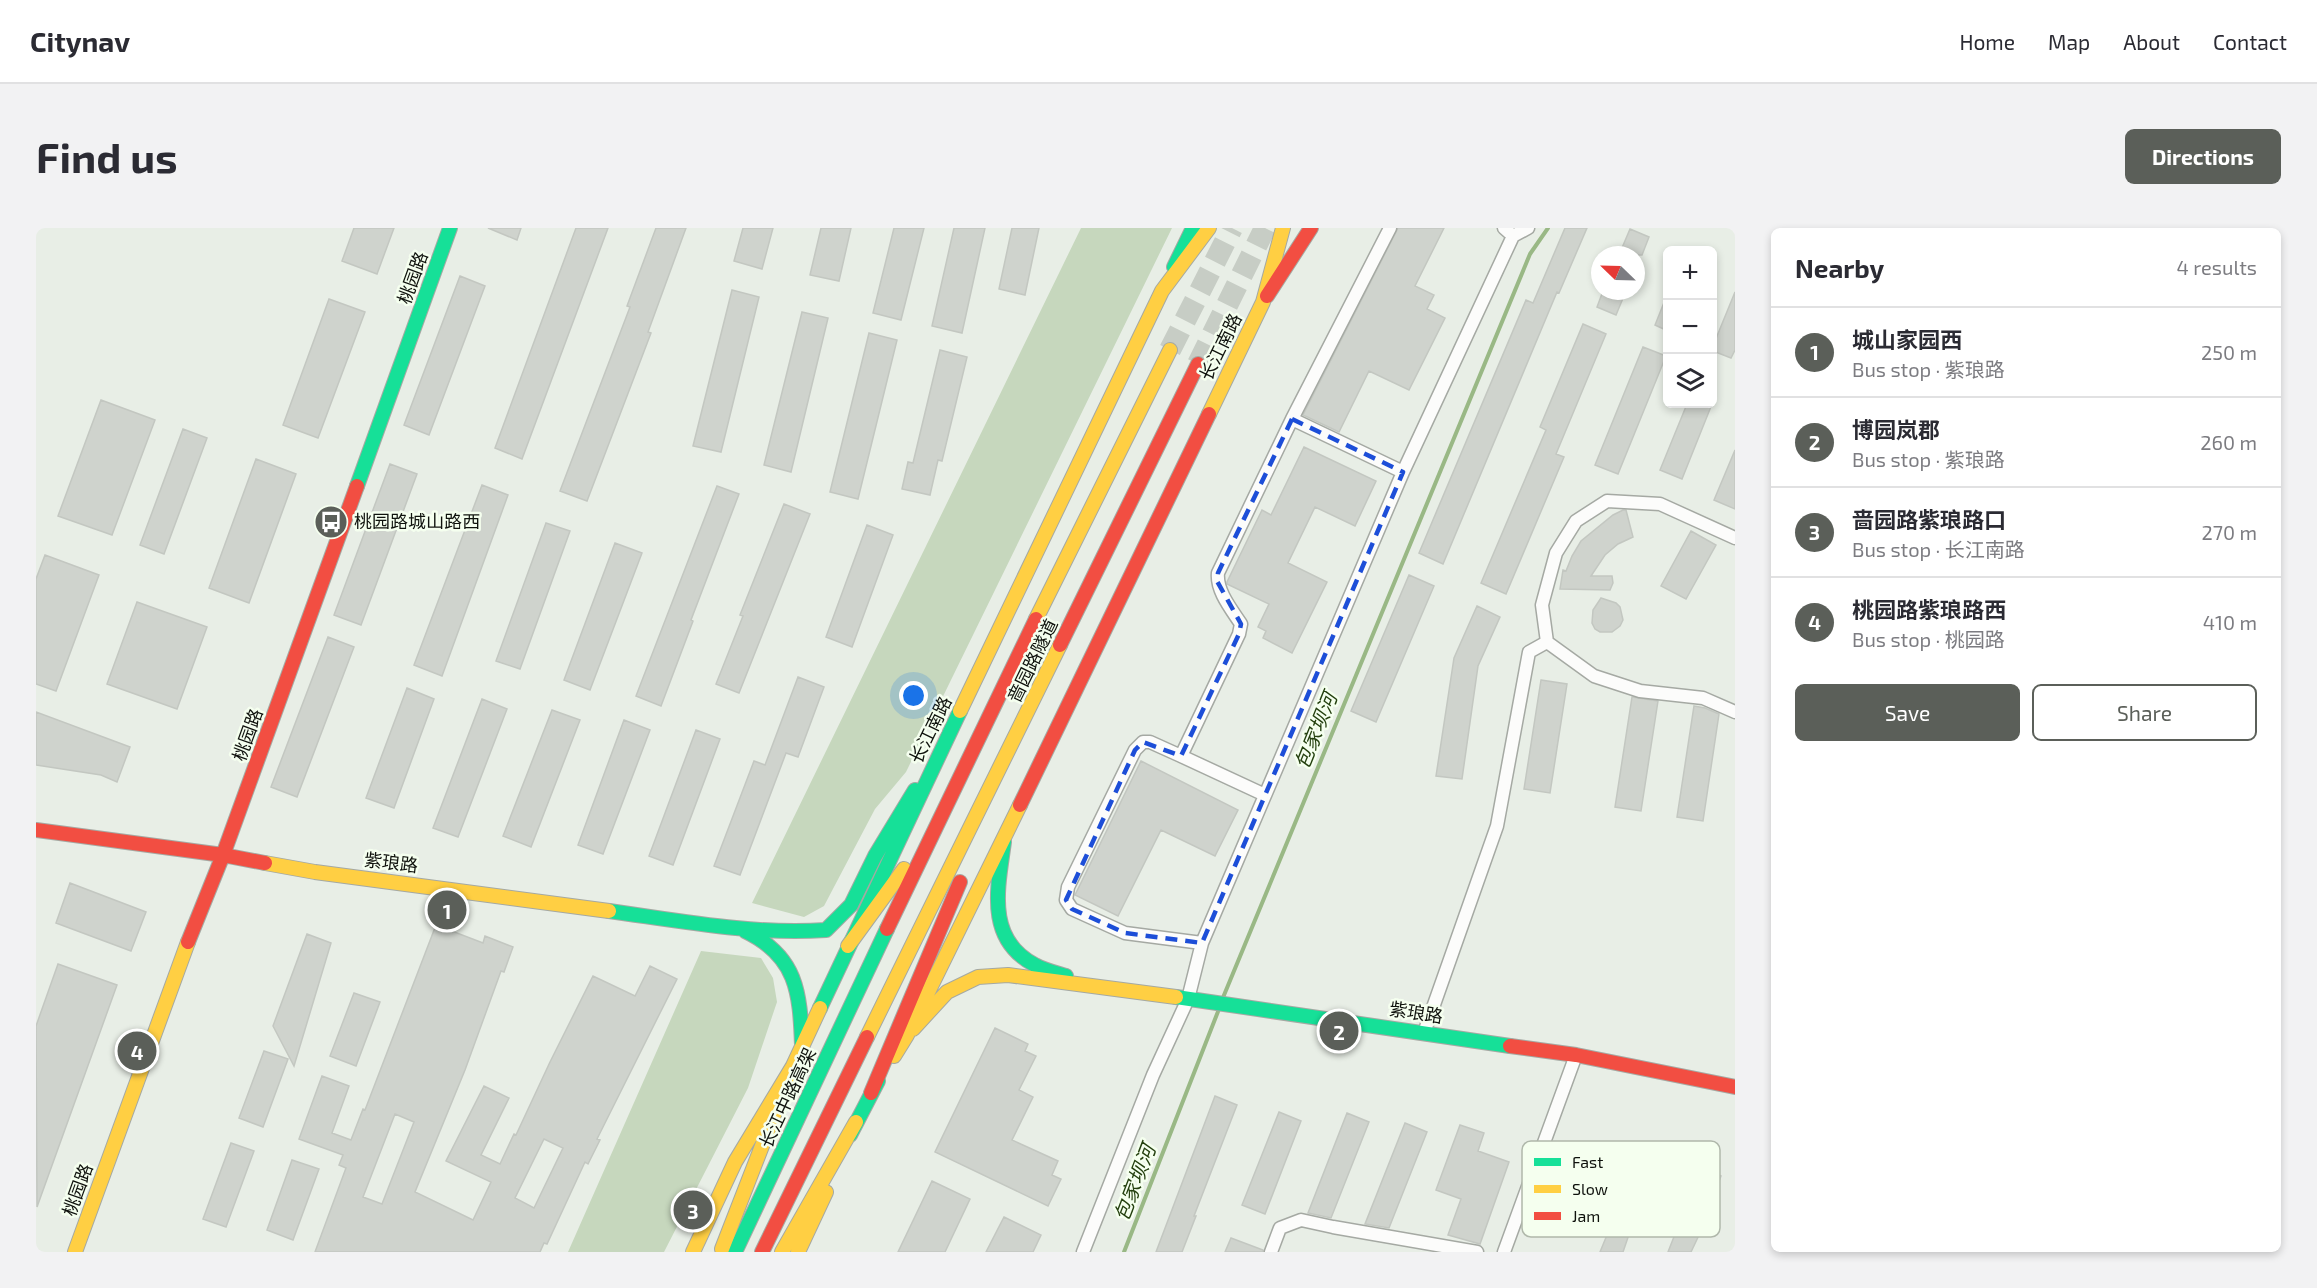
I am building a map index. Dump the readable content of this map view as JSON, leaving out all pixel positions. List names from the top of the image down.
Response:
{
  "streets": {
    "main road": [
      "桃园路",
      "长江南路",
      "啬园路隧道",
      "紫琅路",
      "长江中路高架"
    ]
  },
  "crossings": [
    ["桃园路", "紫琅路"],
    ["长江南路", "紫琅路"],
    ["啬园路隧道", "长江中路高架"]
  ],
  "water": ["包家坝河"],
  "places": {
    "bus stop": ["桃园路城山路西"]
  },
  "legend": ["Fast", "Slow", "Jam"],
  "north": "top left",
  "page": {
    "header": "Citynav",
    "nav": [
      "Home",
      "Map",
      "About",
      "Contact"
    ],
    "buttons": [
      "Directions",
      ["Save", "Share"]
    ],
    "title": "Find us",
    "heading": ["Nearby", "4 results"],
    "map_buttons": ["+", "−"],
    "list": [
      {
        "mark": "1",
        "name": "城山家园西",
        "note": "Bus stop · 紫琅路",
        "value": "250 m"
      },
      {
        "mark": "2",
        "name": "博园岚郡",
        "note": "Bus stop · 紫琅路",
        "value": "260 m"
      },
      {
        "mark": "3",
        "name": "啬园路紫琅路口",
        "note": "Bus stop · 长江南路",
        "value": "270 m"
      },
      {
        "mark": "4",
        "name": "桃园路紫琅路西",
        "note": "Bus stop · 桃园路",
        "value": "410 m"
      }
    ],
    "pins": [
      "1",
      "2",
      "4",
      "3"
    ]
  }
}
